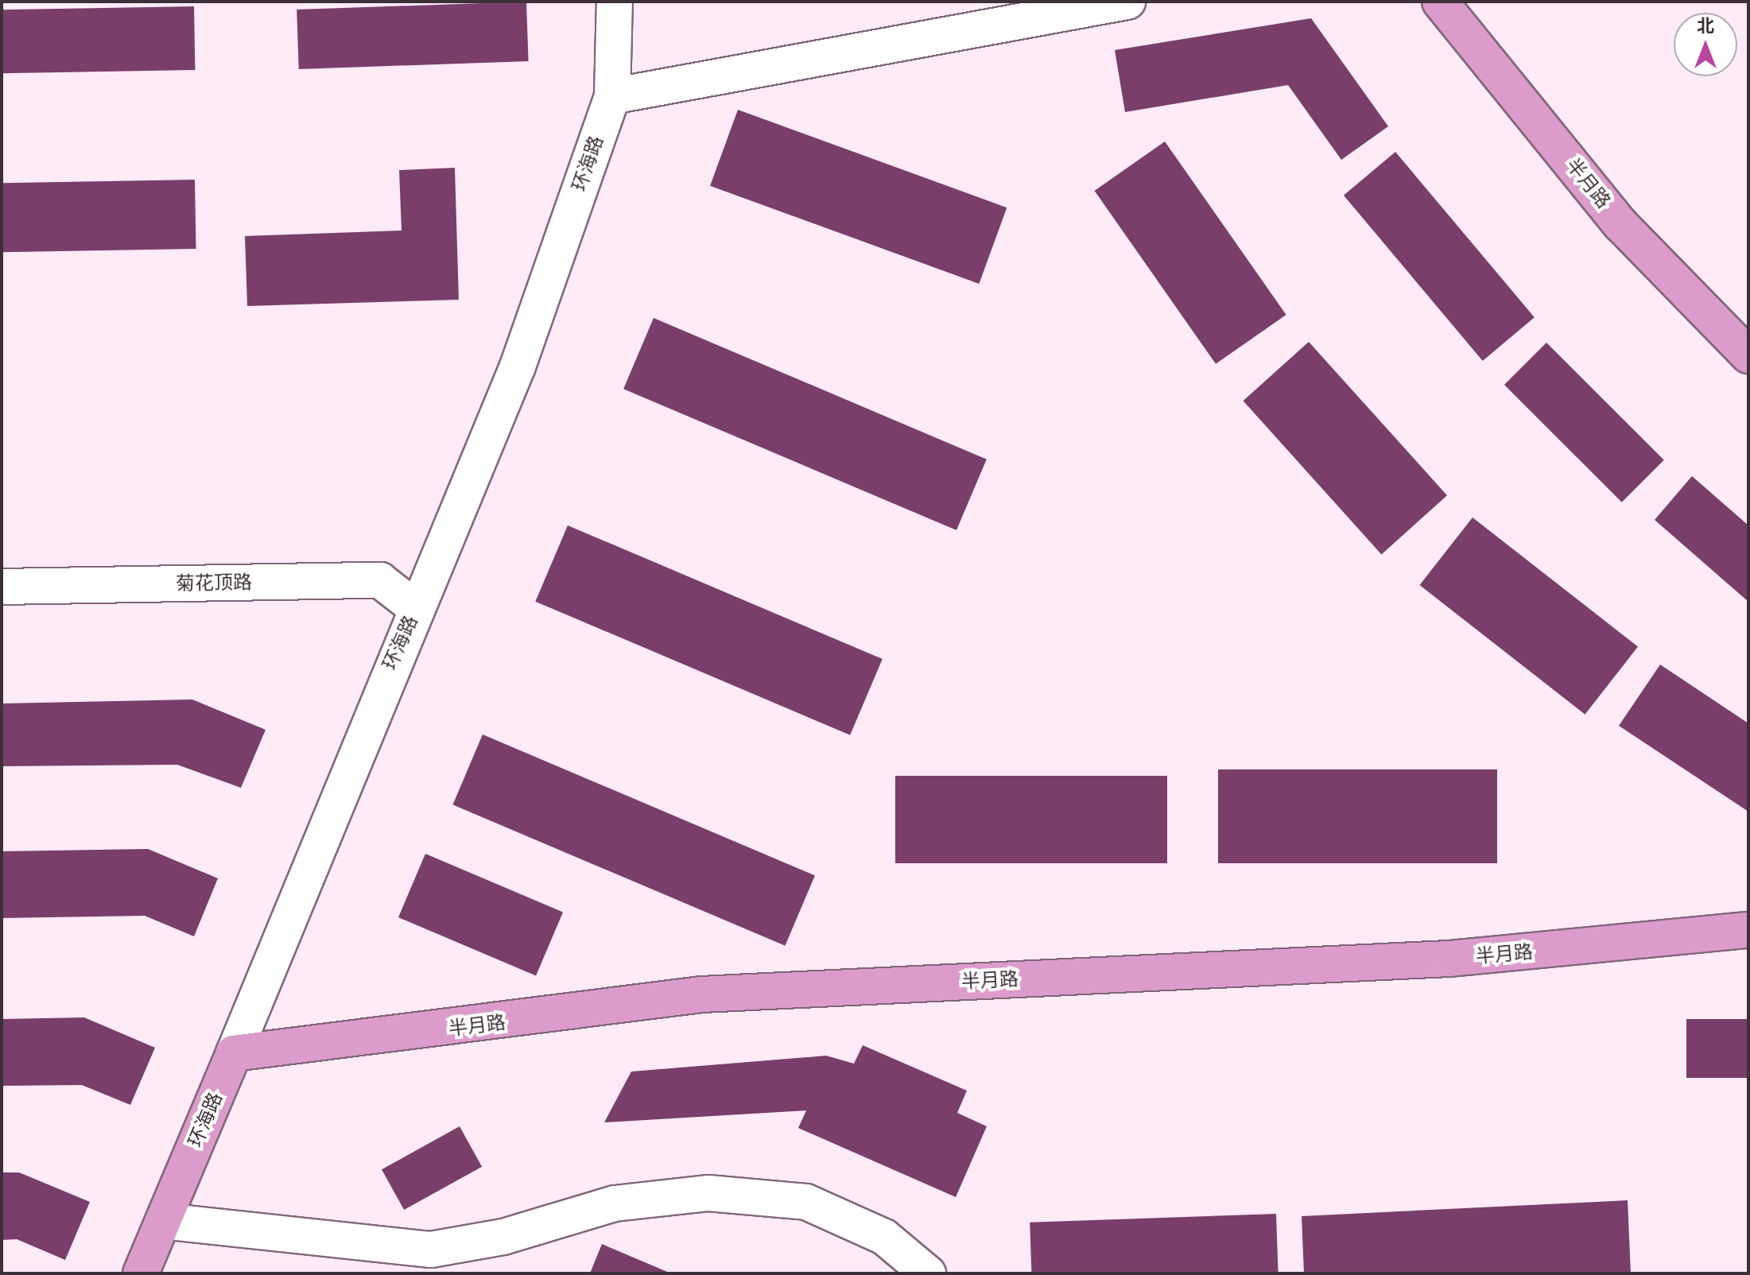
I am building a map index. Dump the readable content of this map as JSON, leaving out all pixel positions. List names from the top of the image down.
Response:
{
  "streets": {
    "main road": ["环海路", "半月路"],
    "street": ["菊花顶路"]
  },
  "crossings": [
    ["环海路", "半月路"],
    ["环海路", "菊花顶路"]
  ],
  "north": "top"
}
